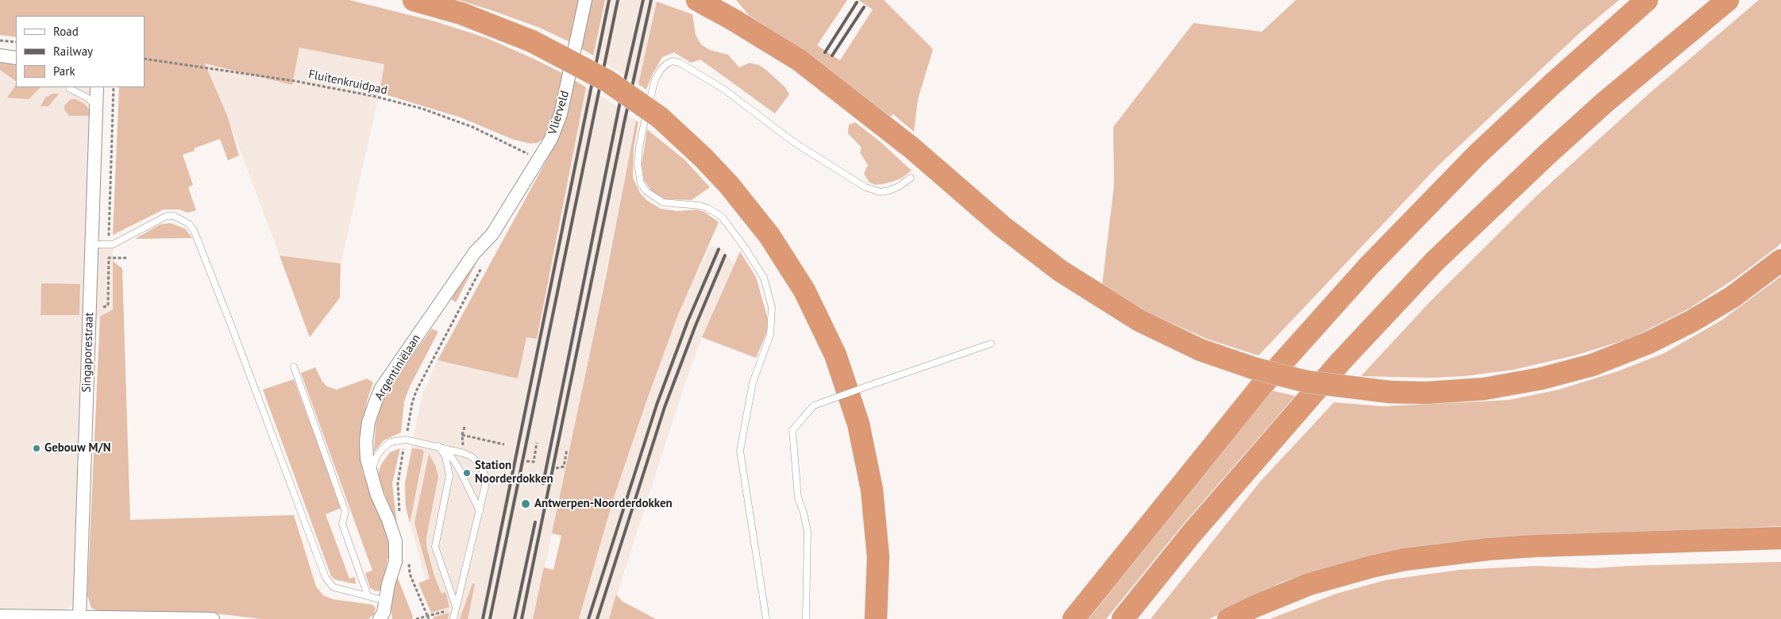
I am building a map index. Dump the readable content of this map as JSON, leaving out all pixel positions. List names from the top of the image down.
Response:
{
  "streets": {
    "street": ["Vlierveld", "Singaporestraat", "Argentiniëlaan"],
    "path": ["Fluitenkruidpad"]
  },
  "crossings": [
    ["Fluitenkruidpad", "Vlierveld"],
    ["Vlierveld", "Argentiniëlaan"]
  ],
  "places": ["Gebouw M/N", "Station Noorderdokken", "Antwerpen-Noorderdokken"],
  "legend": ["Road", "Railway", "Park"]
}
